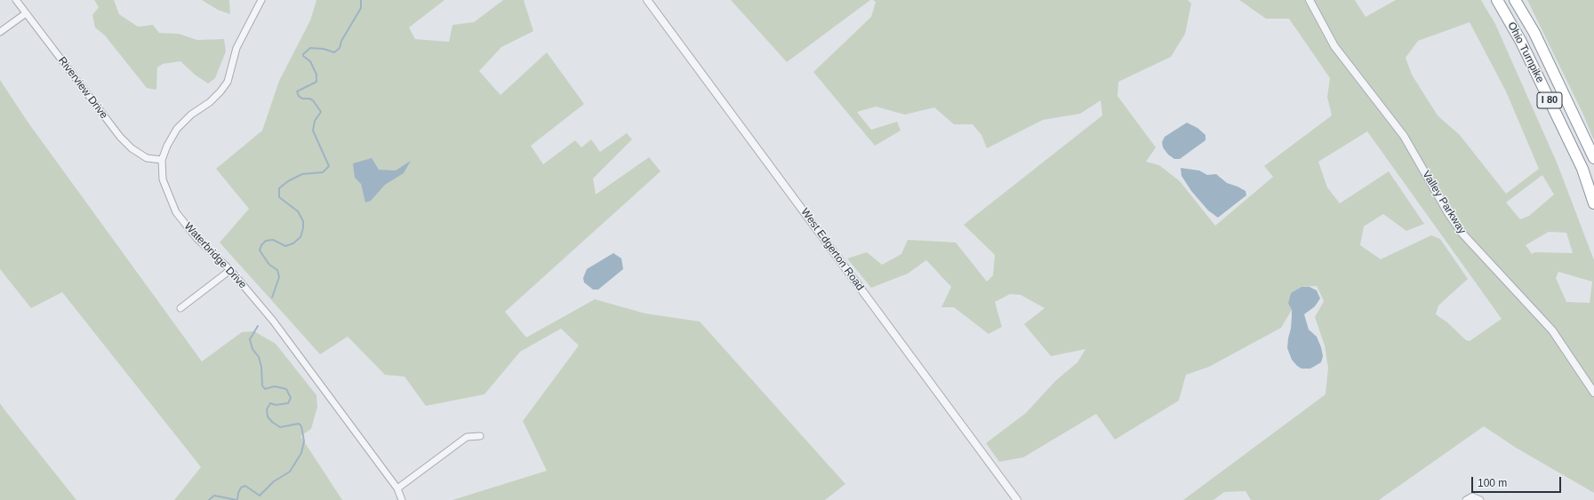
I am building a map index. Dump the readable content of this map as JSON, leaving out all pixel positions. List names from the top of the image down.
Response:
{
  "streets": {
    "highway": ["Ohio Turnpike", "I 80"],
    "street": [
      "Riverview Drive",
      "Valley Parkway",
      "West Edgerton Road",
      "Waterbridge Drive"
    ]
  },
  "crossings": [
    ["Riverview Drive", "Waterbridge Drive"]
  ],
  "scale_bar": "100 m"
}
